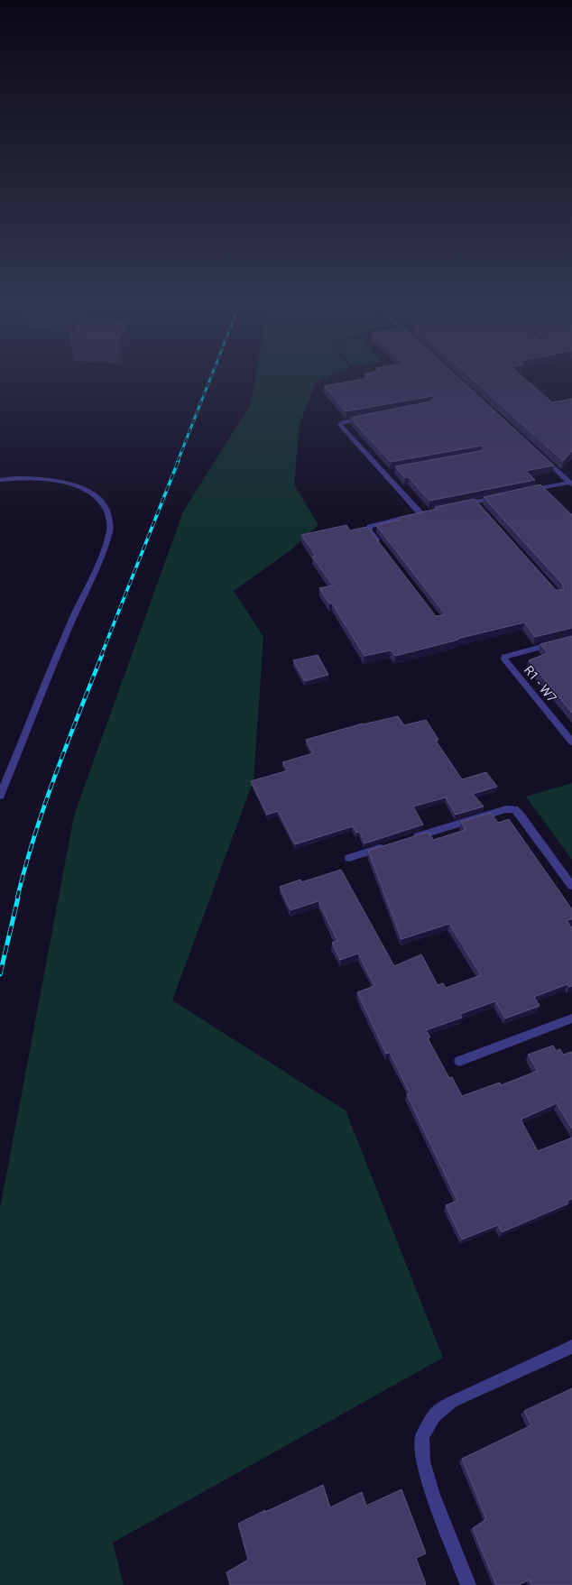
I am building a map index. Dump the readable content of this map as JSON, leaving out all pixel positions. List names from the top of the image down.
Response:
{
  "streets": {
    "street": ["R1 - W7"]
  }
}
